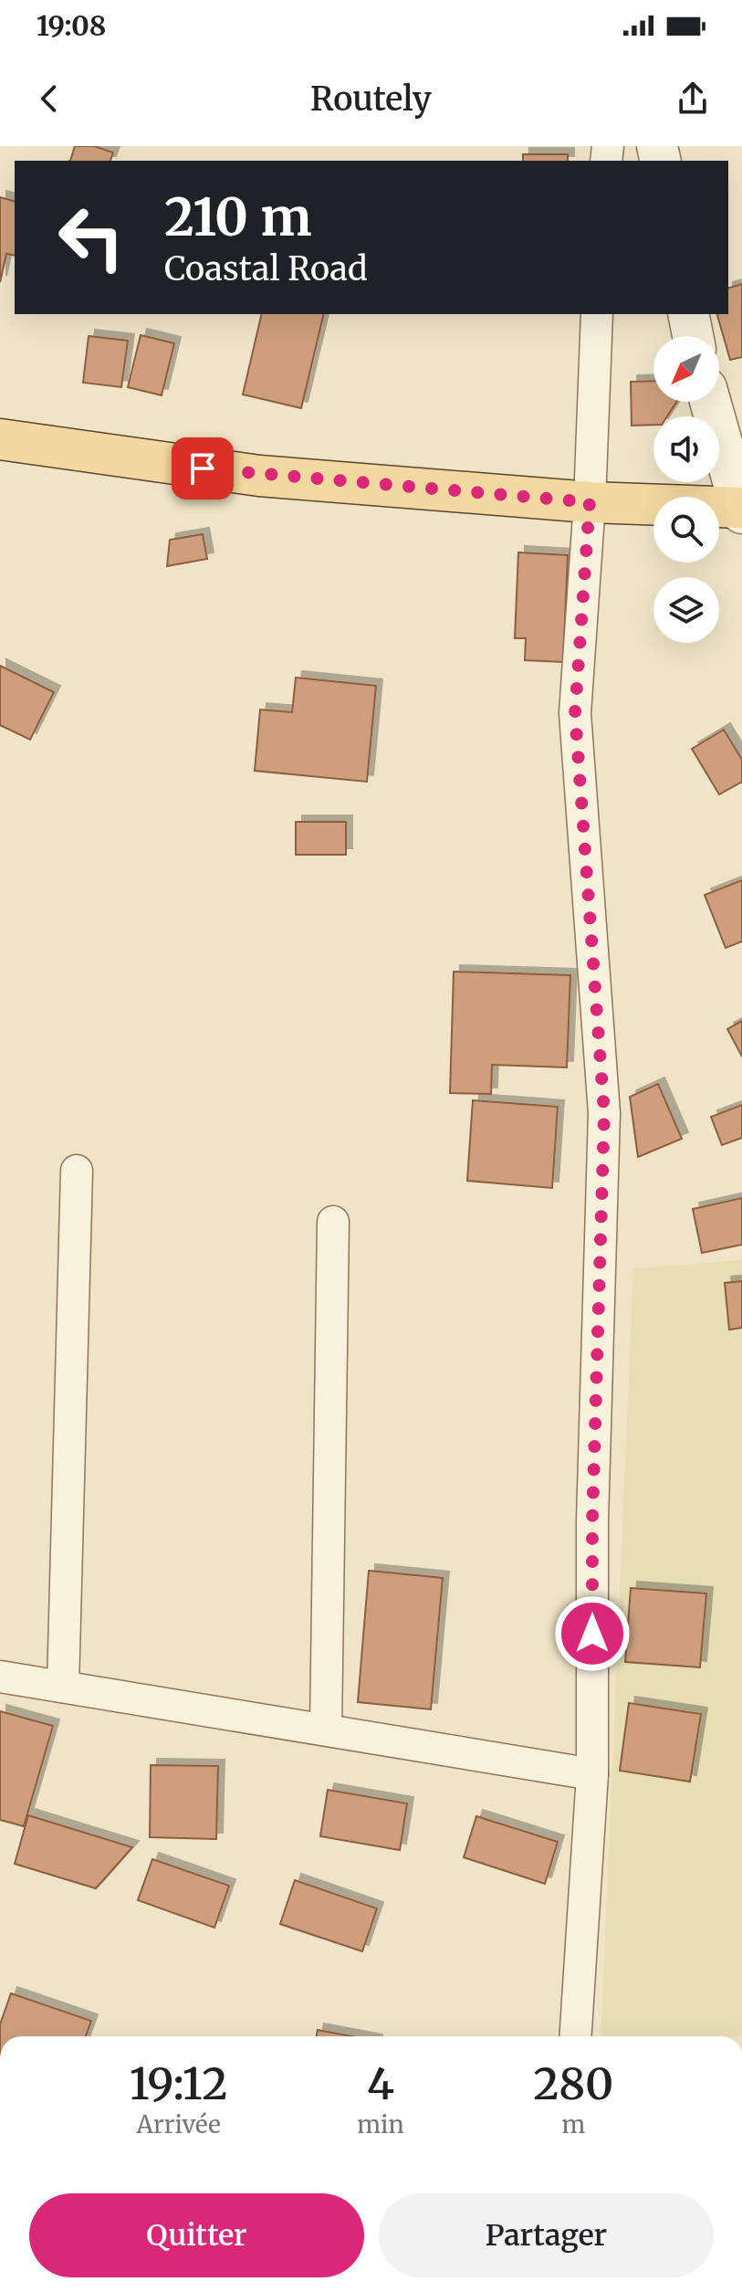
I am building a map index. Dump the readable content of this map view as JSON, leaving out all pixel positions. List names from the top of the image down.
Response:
{
  "north": "bottom left",
  "page": {
    "status": "19:08",
    "header": "Routely",
    "turn": ["210 m", "Coastal Road"],
    "eta": [
      "19:12",
      "Arrivée",
      "4",
      "min",
      "280",
      "m"
    ],
    "buttons": ["Quitter", "Partager"]
  }
}
